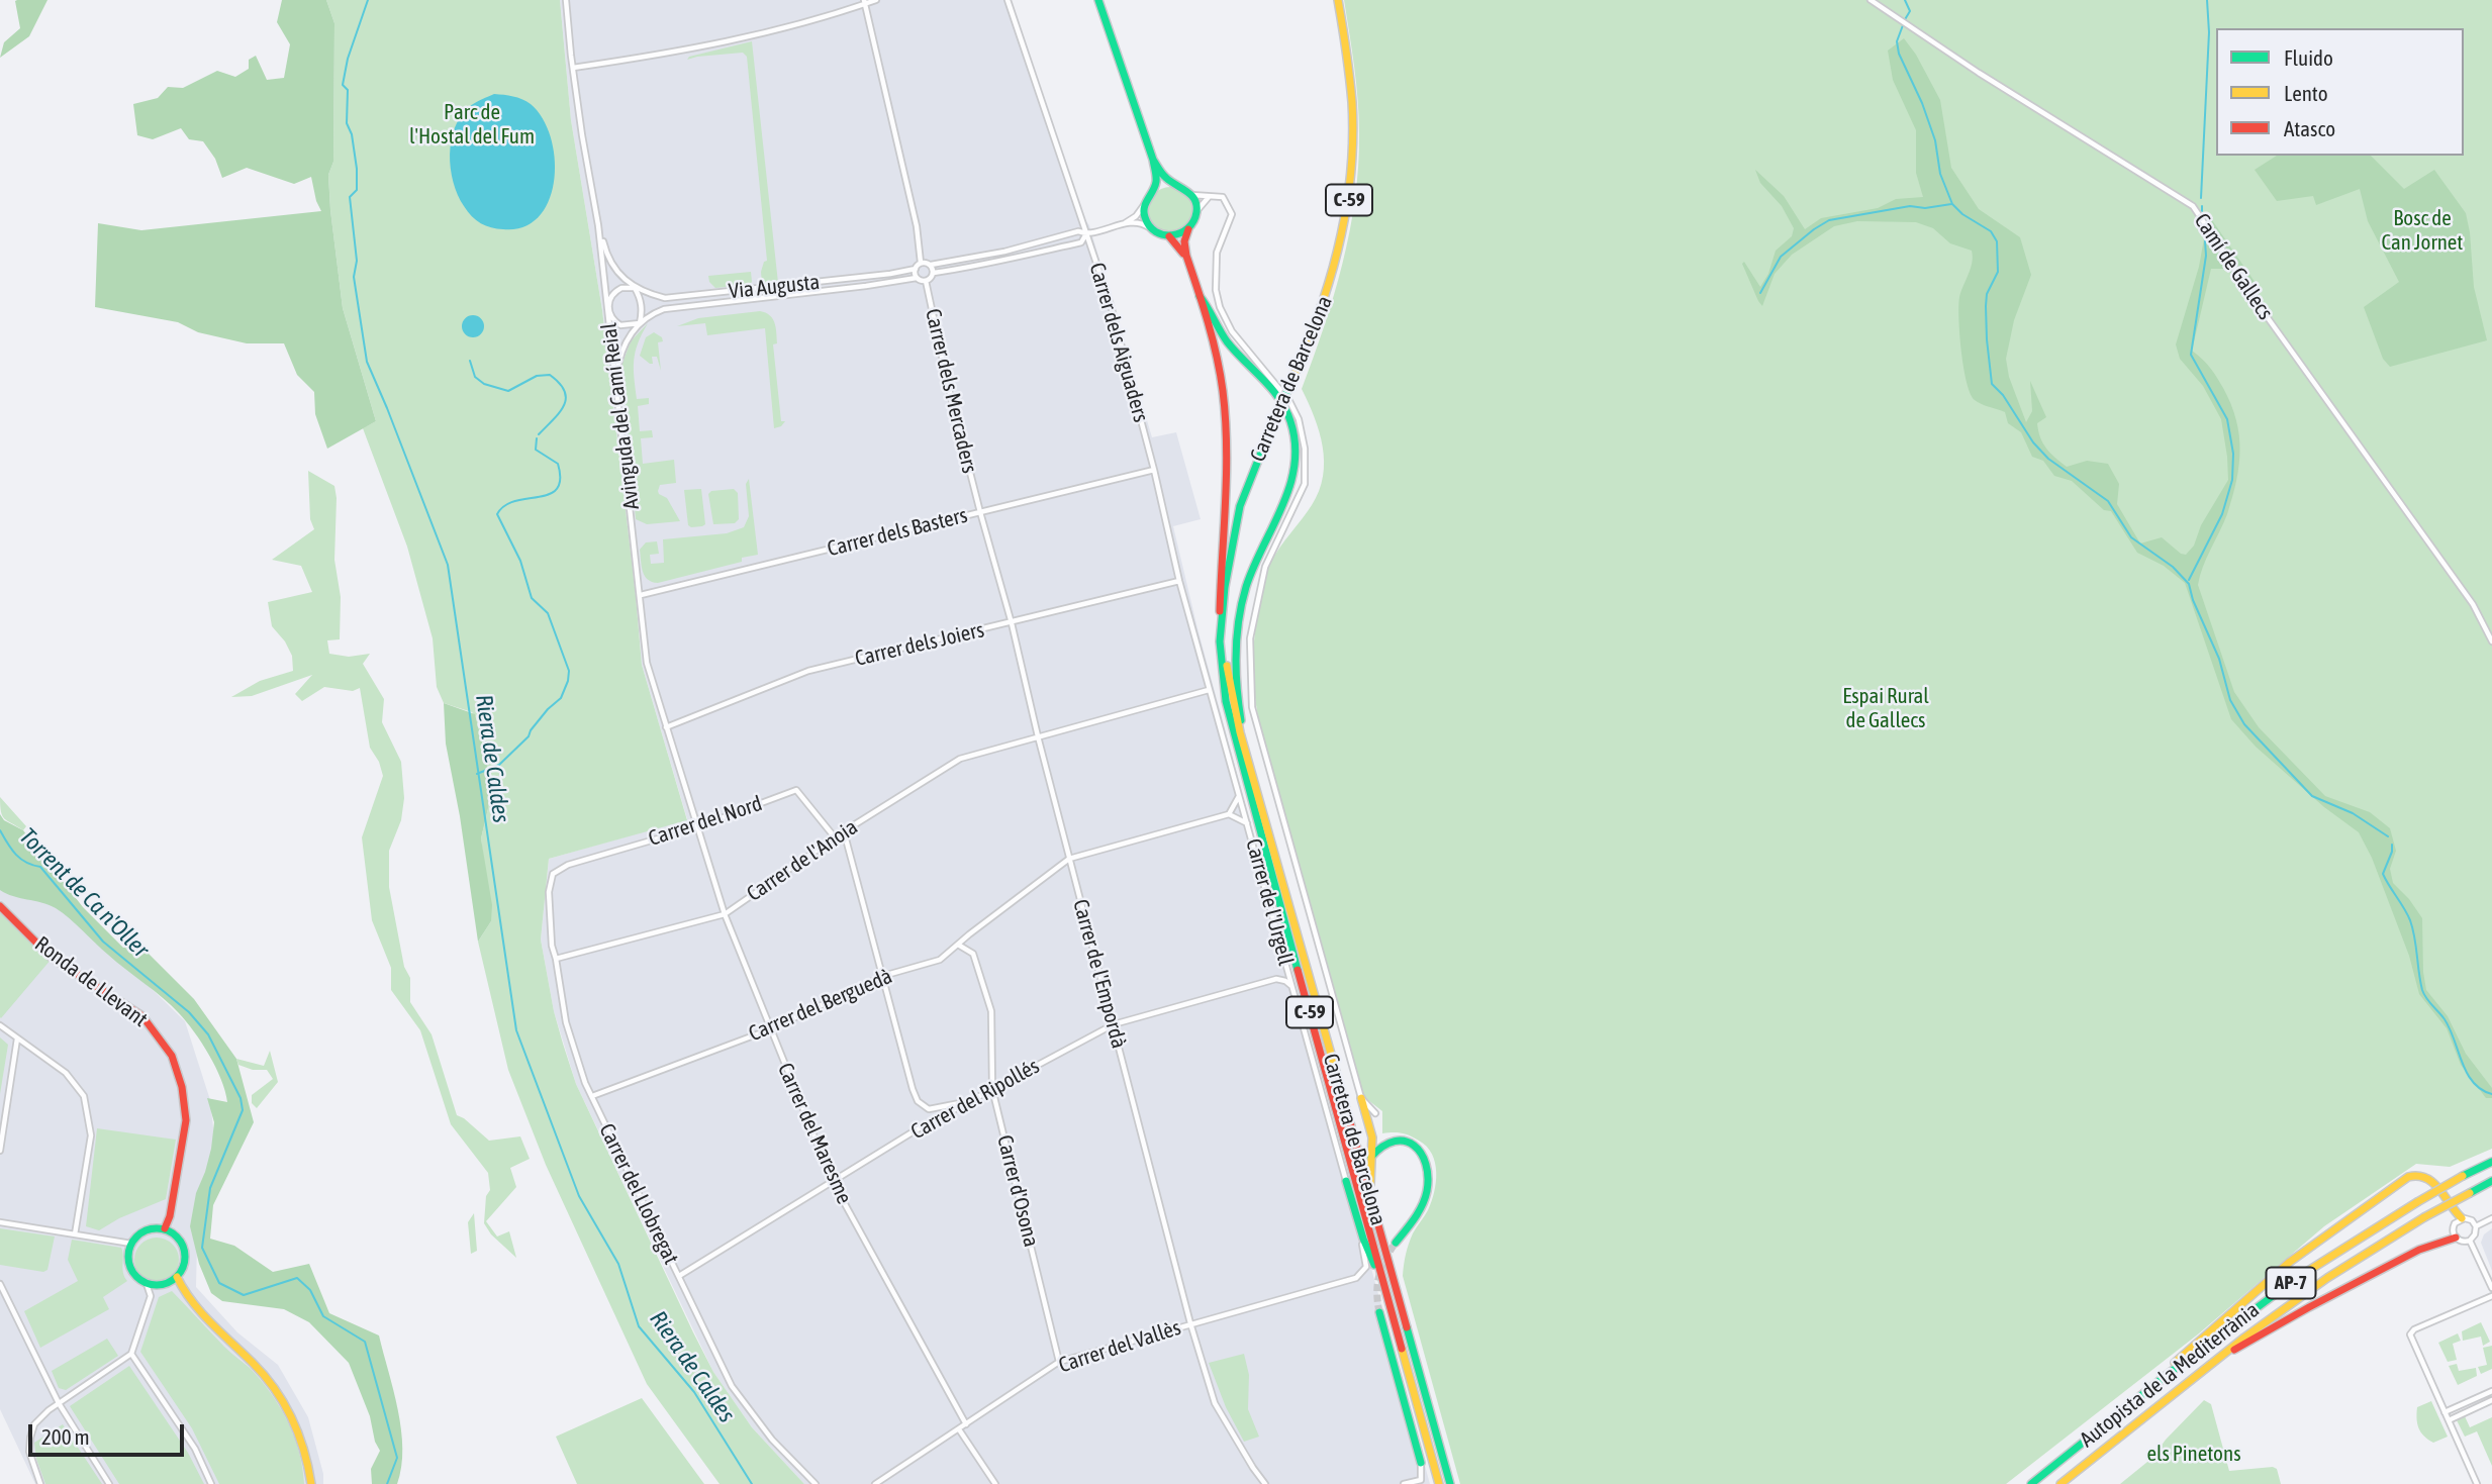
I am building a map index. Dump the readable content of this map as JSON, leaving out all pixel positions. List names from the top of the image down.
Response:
{
  "streets": {
    "main road": [
      "C-59",
      "Carretera de Barcelona",
      "Ronda de Llevant",
      "AP-7",
      "Autopista de la Mediterrània"
    ],
    "street": [
      "Camí de Gallecs",
      "Via Augusta",
      "Carrer dels Aiguaders",
      "Carrer dels Mercaders",
      "Avinguda del Camí Reial",
      "Carrer dels Basters",
      "Carrer dels Joiers",
      "Carrer del Nord",
      "Carrer de l'Anoia",
      "Carrer de l'Urgell",
      "Carrer de l'Empordà",
      "Carrer del Berguedà",
      "Carrer del Ripollés",
      "Carrer del Maresme",
      "Carrer d'Osona",
      "Carrer del Llobregat",
      "Carrer del Vallès"
    ]
  },
  "crossings": [
    ["Via Augusta", "Carrer dels Mercaders"],
    ["Via Augusta", "Avinguda del Camí Reial"],
    ["Carrer dels Aiguaders", "Carrer dels Basters"],
    ["Carrer dels Aiguaders", "Carrer dels Joiers"],
    ["Carrer dels Aiguaders", "Carrer de l'Urgell"],
    ["Carrer dels Mercaders", "Carrer dels Basters"],
    ["Carrer dels Mercaders", "Carrer dels Joiers"],
    ["Carrer dels Mercaders", "Carrer de l'Empordà"],
    ["Avinguda del Camí Reial", "Carrer dels Basters"],
    ["Avinguda del Camí Reial", "Carrer dels Joiers"],
    ["Avinguda del Camí Reial", "Carrer del Nord"],
    ["Avinguda del Camí Reial", "Carrer del Maresme"],
    ["Carrer dels Joiers", "Carrer de l'Empordà"],
    ["Carrer del Nord", "Carrer de l'Anoia"],
    ["Carrer del Nord", "Carrer del Maresme"],
    ["Carrer del Nord", "Carrer del Llobregat"],
    ["Carrer de l'Anoia", "Carrer de l'Empordà"],
    ["Carrer de l'Anoia", "Carrer del Maresme"],
    ["Carrer de l'Anoia", "Carrer del Llobregat"],
    ["Carrer de l'Urgell", "Carrer del Ripollés"],
    ["Carrer de l'Urgell", "Carrer del Vallès"],
    ["Carrer de l'Empordà", "Carrer del Berguedà"],
    ["Carrer de l'Empordà", "Carrer del Ripollés"],
    ["Carrer de l'Empordà", "Carrer del Vallès"],
    ["Carrer del Berguedà", "Carrer del Maresme"],
    ["Carrer del Berguedà", "Carrer d'Osona"],
    ["Carrer del Berguedà", "Carrer del Llobregat"],
    ["Carrer del Ripollés", "Carrer del Maresme"],
    ["Carrer del Ripollés", "Carrer d'Osona"],
    ["Carrer del Ripollés", "Carrer del Llobregat"],
    ["Carrer del Maresme", "Carrer del Vallès"],
    ["Carrer d'Osona", "Carrer del Vallès"]
  ],
  "water": ["Riera de Caldes", "Torrent de Ca n'Oller"],
  "parks": [
    "Parc de l'Hostal del Fum",
    "Bosc de Can Jornet",
    "Espai Rural de Gallecs",
    "els Pinetons"
  ],
  "legend": ["Fluido", "Lento", "Atasco"],
  "scale_bar": "200 m"
}
